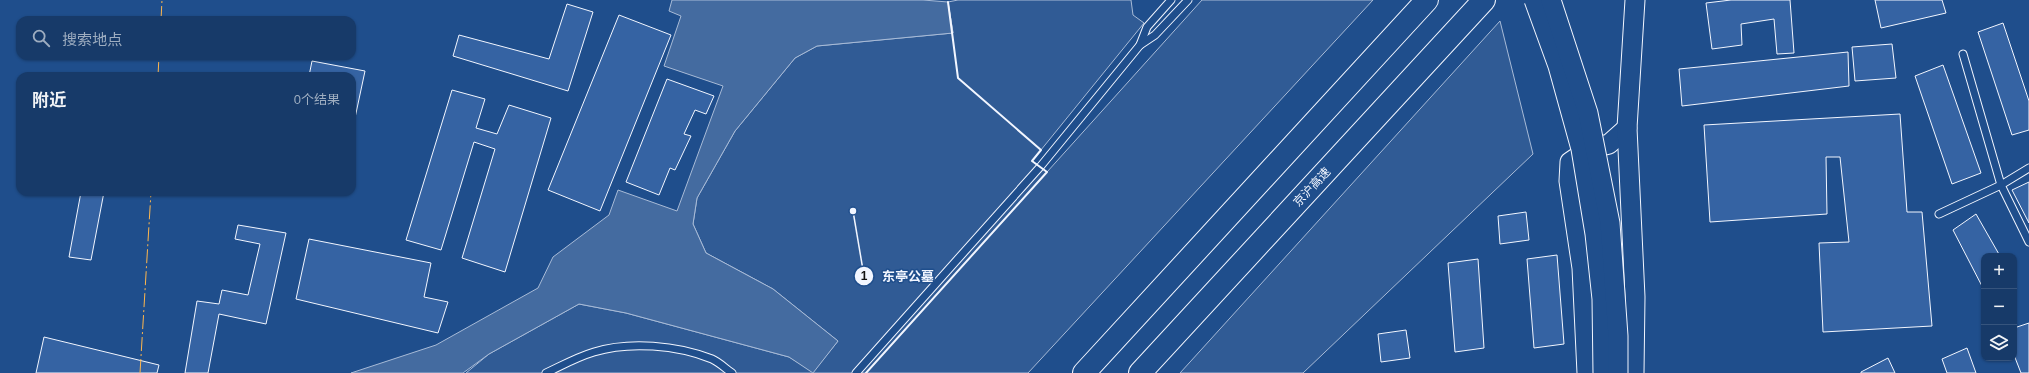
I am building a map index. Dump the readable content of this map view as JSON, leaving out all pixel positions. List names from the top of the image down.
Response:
{
  "streets": {
    "highway": ["京沪高速"]
  },
  "places": ["东亭公墓"],
  "page": {
    "search": "搜索地点",
    "heading": ["附近", "0个结果"],
    "map_buttons": ["+", "−"]
  }
}
